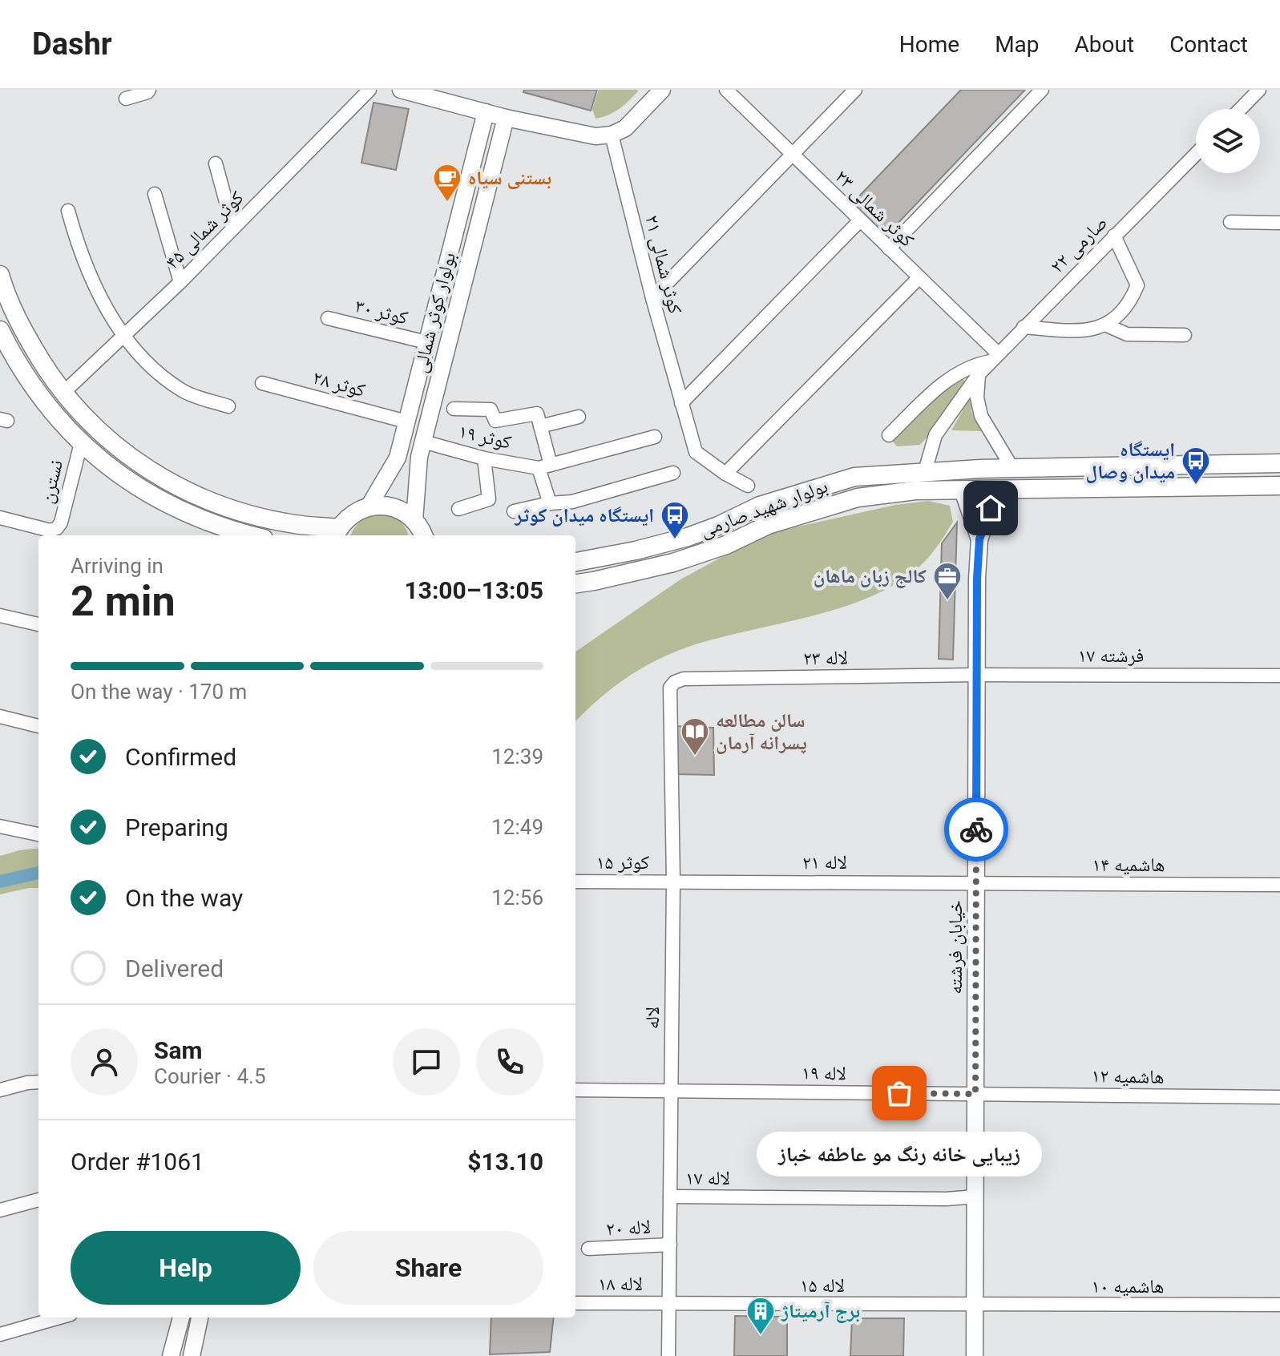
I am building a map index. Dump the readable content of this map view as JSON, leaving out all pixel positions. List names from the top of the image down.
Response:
{
  "streets": {
    "main road": ["بولوار شهید صارمی"],
    "street": [
      "کوثر شمالی ۲۳",
      "کوثر شمالی ۴۵",
      "صارمی ۲۲",
      "کوثر شمالی ۲۱",
      "کوثر ۳۰",
      "بولوار کوثر شمالی",
      "کوثر ۲۸",
      "کوثر ۱۹",
      "نسترن",
      "فرشته ۱۷",
      "لاله ۲۳",
      "کوثر ۱۵",
      "لاله ۲۱",
      "هاشمیه ۱۴",
      "خیابان فرشته",
      "لاله",
      "لاله ۱۹",
      "هاشمیه ۱۲",
      "لاله ۱۷",
      "لاله ۲۰",
      "لاله ۱۸",
      "لاله ۱۵",
      "هاشمیه ۱۰"
    ]
  },
  "crossings": [
    ["کوثر شمالی ۲۳", "صارمی ۲۲"],
    ["صارمی ۲۲", "بولوار شهید صارمی"],
    ["کوثر ۳۰", "بولوار کوثر شمالی"],
    ["بولوار کوثر شمالی", "کوثر ۲۸"],
    ["بولوار کوثر شمالی", "کوثر ۱۹"],
    ["بولوار شهید صارمی", "خیابان فرشته"],
    ["فرشته ۱۷", "لاله ۲۳"],
    ["فرشته ۱۷", "خیابان فرشته"],
    ["لاله ۲۳", "خیابان فرشته"],
    ["لاله ۲۳", "لاله"],
    ["کوثر ۱۵", "لاله ۲۱"],
    ["کوثر ۱۵", "لاله"],
    ["لاله ۲۱", "هاشمیه ۱۴"],
    ["لاله ۲۱", "خیابان فرشته"],
    ["لاله ۲۱", "لاله"],
    ["هاشمیه ۱۴", "خیابان فرشته"],
    ["خیابان فرشته", "لاله ۱۹"],
    ["خیابان فرشته", "هاشمیه ۱۲"],
    ["خیابان فرشته", "لاله ۱۷"],
    ["خیابان فرشته", "لاله ۱۵"],
    ["خیابان فرشته", "هاشمیه ۱۰"],
    ["لاله", "لاله ۱۹"],
    ["لاله", "لاله ۱۷"],
    ["لاله", "لاله ۲۰"],
    ["لاله", "لاله ۱۸"],
    ["لاله", "لاله ۱۵"],
    ["لاله ۱۹", "هاشمیه ۱۲"],
    ["لاله ۱۸", "لاله ۱۵"],
    ["لاله ۱۵", "هاشمیه ۱۰"]
  ],
  "places": {
    "cafe": ["بستنی سیاه"],
    "bus stop": ["ایستگاه میدان وصال", "ایستگاه میدان کوثر"],
    "office": ["کالج زبان ماهان"],
    "library": ["سالن مطالعه پسرانه آرمان"],
    "other": ["زیبایی خانه رنگ مو عاطفه خباز"],
    "building": ["برج آرمیتاژ"]
  },
  "page": {
    "header": "Dashr",
    "nav": [
      "Home",
      "Map",
      "About",
      "Contact"
    ],
    "heading": ["2 min", "Arriving in", "13:00–13:05"],
    "panel": [
      "Sam",
      "Courier · 4.5",
      "Order #1061",
      "$13.10"
    ],
    "bar": "On the way · 170 m",
    "list": [
      ["Confirmed", "12:39"],
      ["Preparing", "12:49"],
      ["On the way", "12:56"],
      "Delivered"
    ],
    "bubble": "زیبایی خانه رنگ مو عاطفه خباز",
    "buttons": ["Help", "Share"]
  }
}
